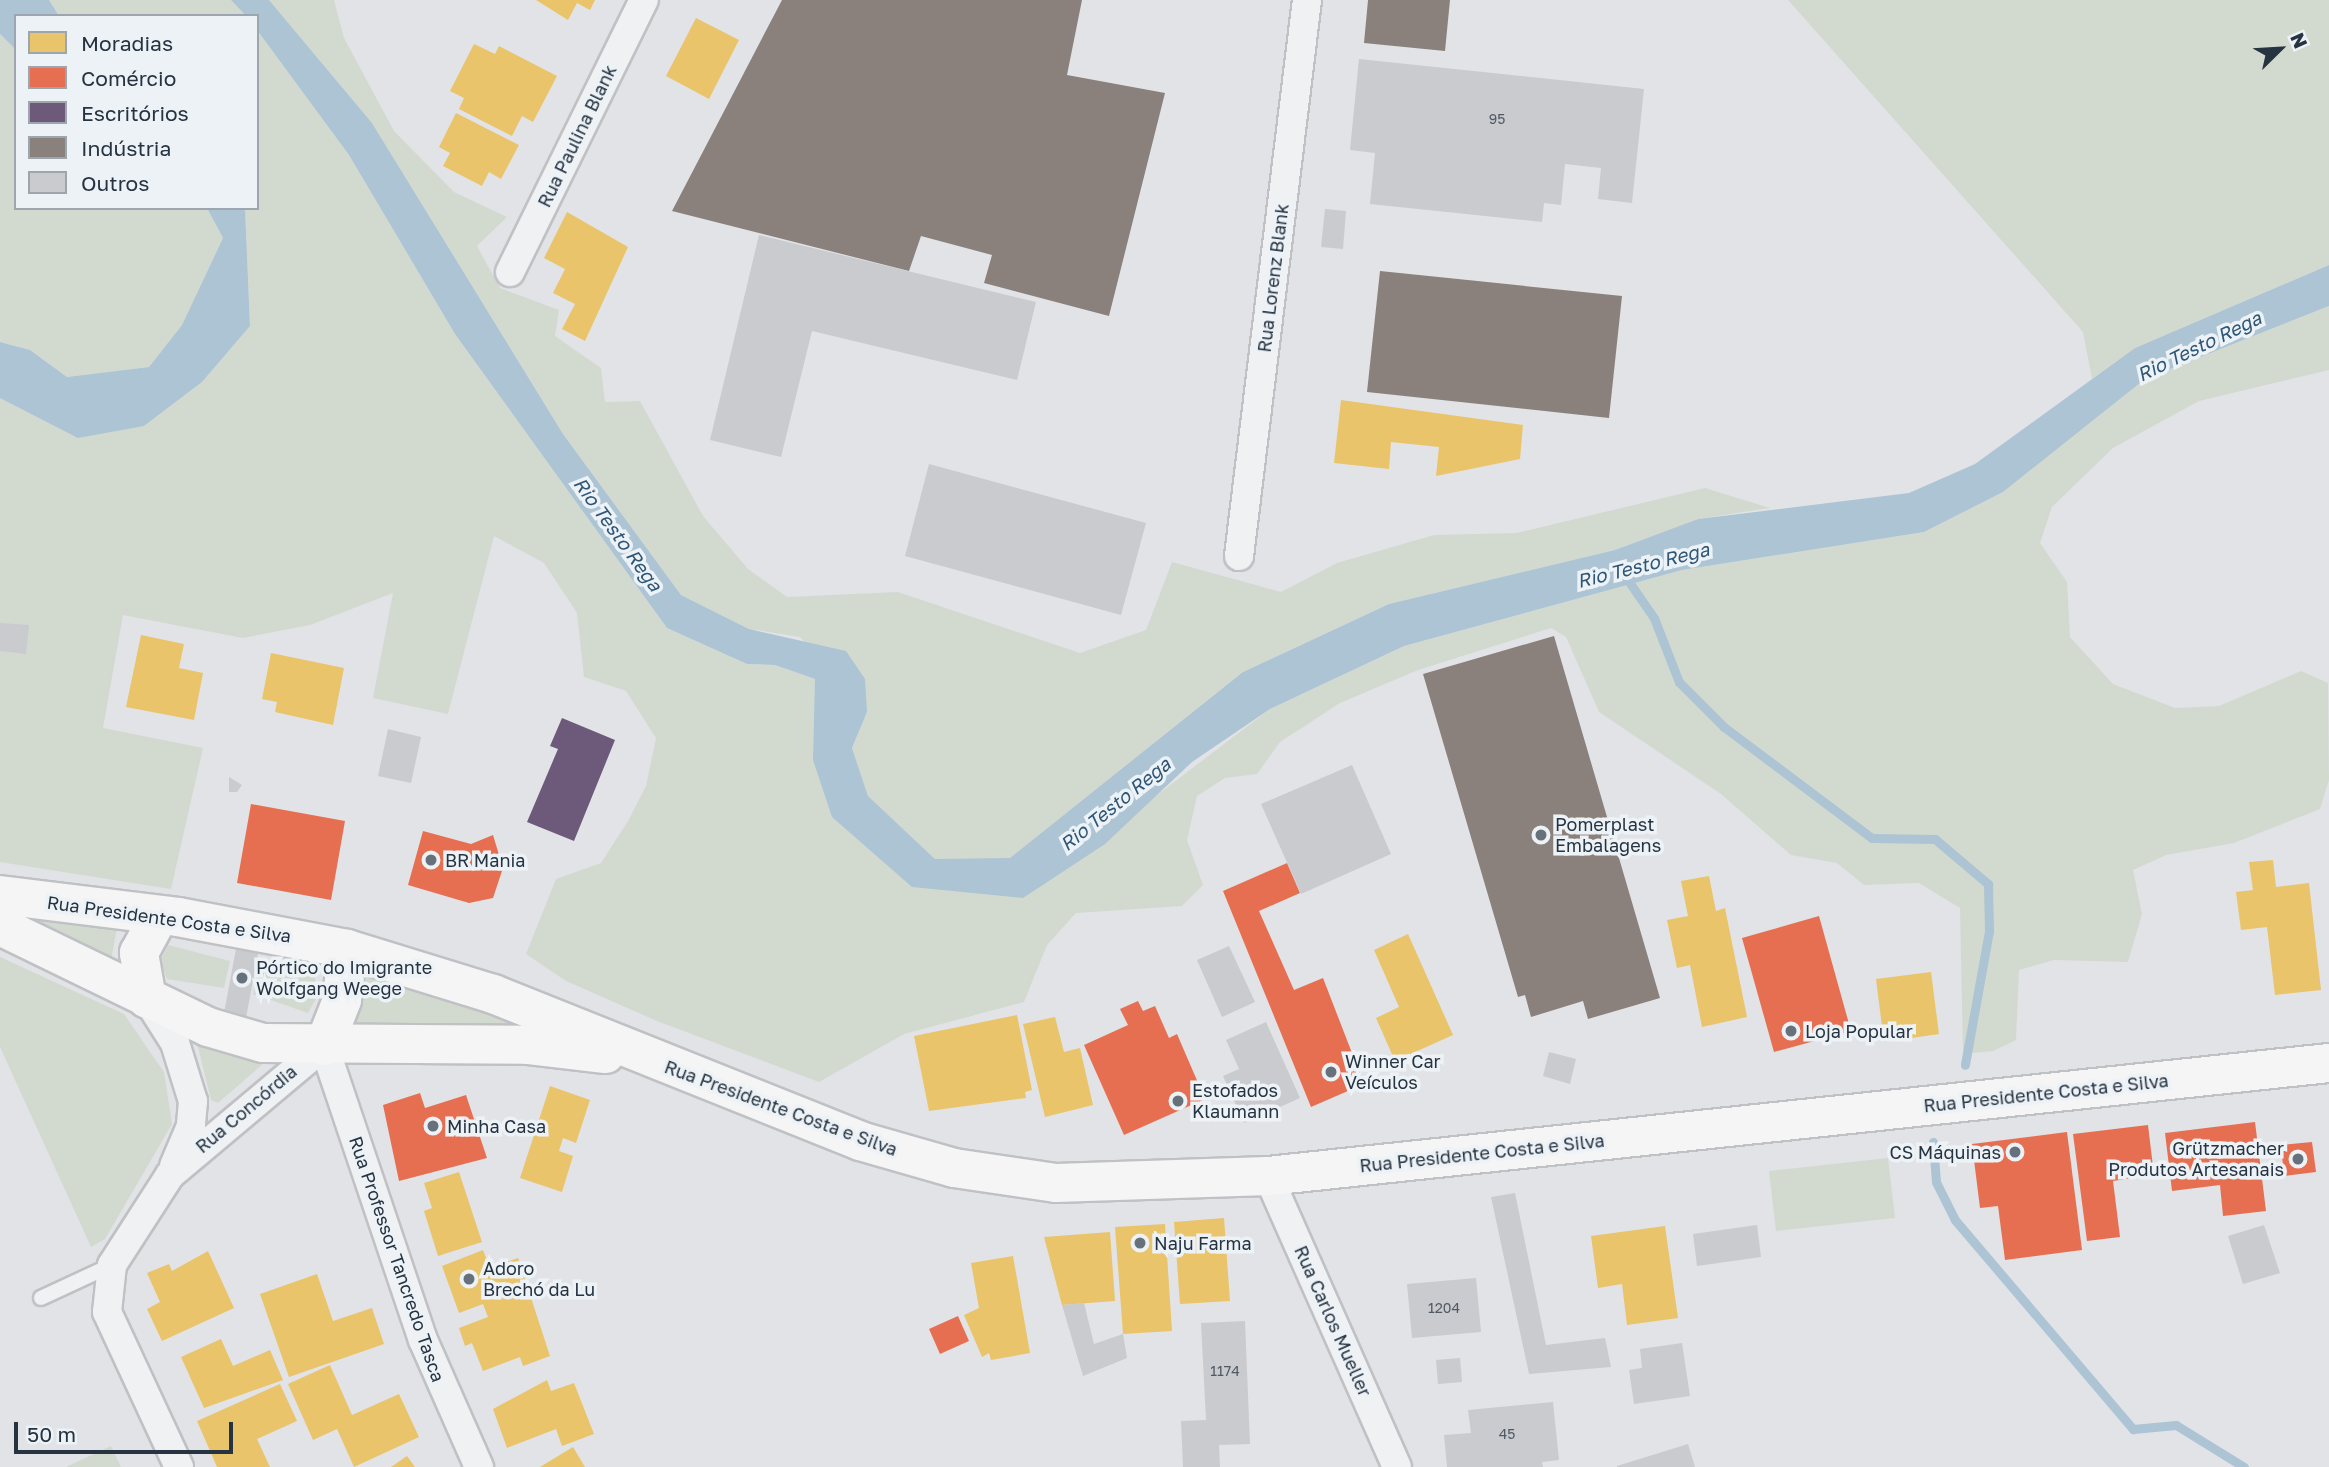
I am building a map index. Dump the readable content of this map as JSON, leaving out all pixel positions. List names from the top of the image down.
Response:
{
  "streets": {
    "main road": ["Rua Presidente Costa e Silva"],
    "street": [
      "Rua Paulina Blank",
      "Rua Lorenz Blank",
      "Rua Concórdia",
      "Rua Professor Tancredo Tasca",
      "Rua Carlos Mueller"
    ]
  },
  "crossings": [
    ["Rua Presidente Costa e Silva", "Rua Concórdia"],
    ["Rua Presidente Costa e Silva", "Rua Professor Tancredo Tasca"],
    ["Rua Presidente Costa e Silva", "Rua Carlos Mueller"],
    ["Rua Concórdia", "Rua Professor Tancredo Tasca"]
  ],
  "water": ["Rio Testo Rega"],
  "places": [
    "Pomerplast Embalagens",
    "BR Mania",
    "Pórtico do Imigrante Wolfgang Weege",
    "Loja Popular",
    "Winner Car Veículos",
    "Estofados Klaumann",
    "Minha Casa",
    "CS Máquinas",
    "Grützmacher Produtos Artesanais",
    "Naju Farma",
    "Adoro Brechó da Lu"
  ],
  "house_numbers": [
    "95",
    "1204",
    "1174",
    "45"
  ],
  "legend": [
    "Moradias",
    "Comércio",
    "Escritórios",
    "Indústria",
    "Outros"
  ],
  "scale_bar": "50 m",
  "north": "top right"
}
